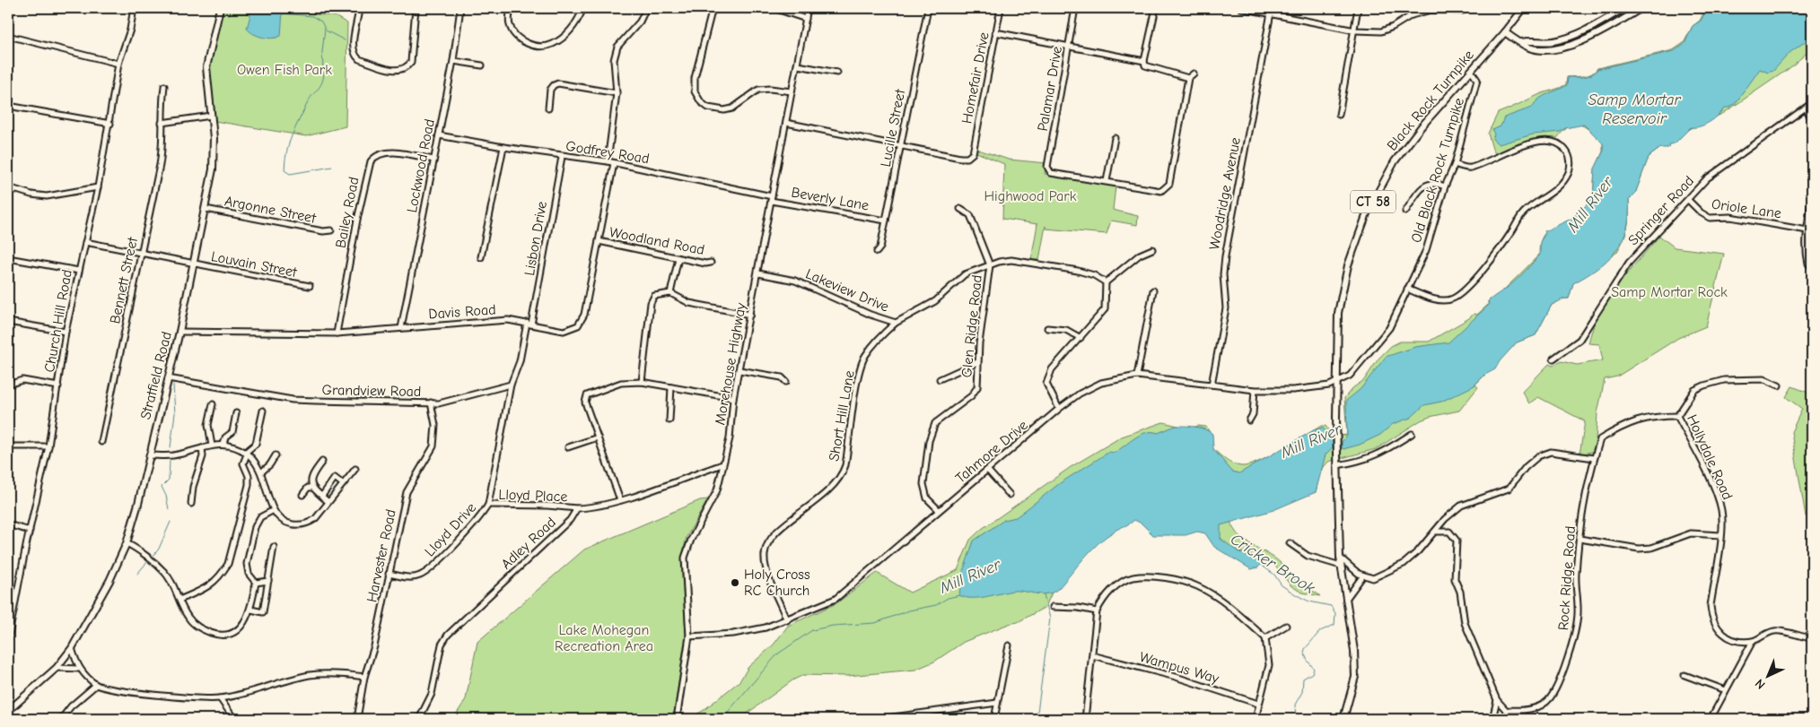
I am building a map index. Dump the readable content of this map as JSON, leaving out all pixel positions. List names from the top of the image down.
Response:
{
  "streets": {
    "main road": ["Black Rock Turnpike", "CT 58", "Stratfield Road"],
    "street": [
      "Homefair Drive",
      "Palamar Drive",
      "Lucille Street",
      "Godfrey Road",
      "Lockwood Road",
      "Old Black Rock Turnpike",
      "Woodridge Avenue",
      "Beverly Lane",
      "Oriole Lane",
      "Argonne Street",
      "Springer Road",
      "Bailey Road",
      "Lisbon Drive",
      "Woodland Road",
      "Louvain Street",
      "Bennett Street",
      "Lakeview Drive",
      "Davis Road",
      "Church Hill Road",
      "Glen Ridge Road",
      "Morehouse Highway",
      "Grandview Road",
      "Short Hill Lane",
      "Tahmore Drive",
      "Hollydale Road",
      "Lloyd Place",
      "Lloyd Drive",
      "Adley Road",
      "Harvester Road",
      "Rock Ridge Road",
      "Wampus Way"
    ]
  },
  "crossings": [
    ["Homefair Drive", "Lucille Street"],
    ["Black Rock Turnpike", "Old Black Rock Turnpike"],
    ["Black Rock Turnpike", "Tahmore Drive"],
    ["Lucille Street", "Beverly Lane"],
    ["Godfrey Road", "Lockwood Road"],
    ["Godfrey Road", "Beverly Lane"],
    ["Godfrey Road", "Lisbon Drive"],
    ["Godfrey Road", "Davis Road"],
    ["Godfrey Road", "Morehouse Highway"],
    ["Lockwood Road", "Bailey Road"],
    ["Lockwood Road", "Davis Road"],
    ["Old Black Rock Turnpike", "Tahmore Drive"],
    ["Woodridge Avenue", "Tahmore Drive"],
    ["Beverly Lane", "Morehouse Highway"],
    ["Oriole Lane", "Springer Road"],
    ["Argonne Street", "Stratfield Road"],
    ["Bailey Road", "Davis Road"],
    ["Lisbon Drive", "Davis Road"],
    ["Woodland Road", "Davis Road"],
    ["Louvain Street", "Bennett Street"],
    ["Louvain Street", "Church Hill Road"],
    ["Louvain Street", "Stratfield Road"],
    ["Lakeview Drive", "Glen Ridge Road"],
    ["Lakeview Drive", "Morehouse Highway"],
    ["Lakeview Drive", "Short Hill Lane"],
    ["Davis Road", "Stratfield Road"],
    ["Glen Ridge Road", "Tahmore Drive"],
    ["Morehouse Highway", "Tahmore Drive"],
    ["Stratfield Road", "Grandview Road"],
    ["Grandview Road", "Lloyd Drive"],
    ["Grandview Road", "Harvester Road"],
    ["Short Hill Lane", "Tahmore Drive"],
    ["Hollydale Road", "Rock Ridge Road"],
    ["Lloyd Place", "Lloyd Drive"],
    ["Lloyd Place", "Adley Road"],
    ["Lloyd Drive", "Harvester Road"]
  ],
  "water": ["Samp Mortar Reservoir", "Mill River", "Cricker Brook"],
  "parks": [
    "Owen Fish Park",
    "Highwood Park",
    "Samp Mortar Rock",
    "Lake Mohegan Recreation Area"
  ],
  "places": ["Holy Cross RC Church"],
  "north": "bottom left"
}
